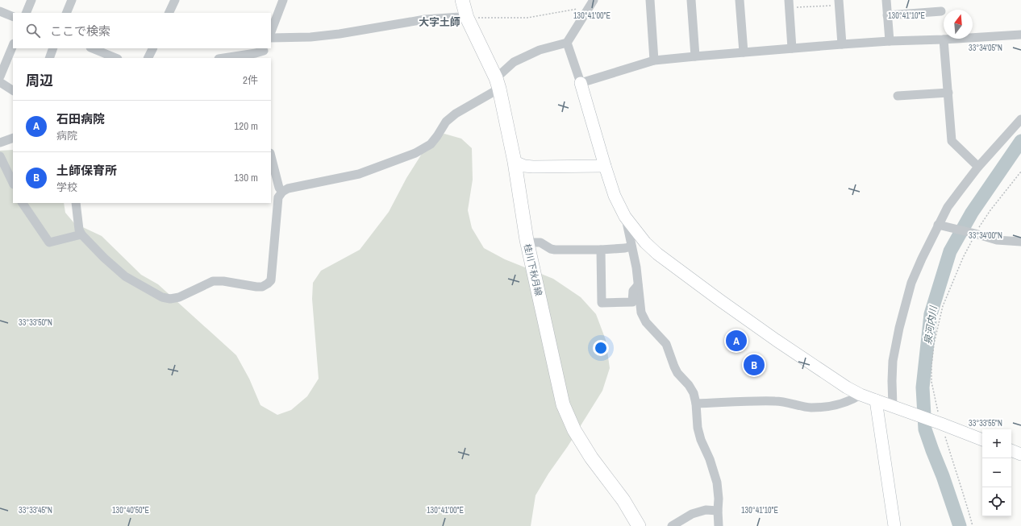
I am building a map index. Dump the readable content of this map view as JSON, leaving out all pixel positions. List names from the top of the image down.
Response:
{
  "streets": {
    "main road": ["桂川下秋月線"]
  },
  "districts": ["大字土師"],
  "water": ["泉河内川"],
  "north": "top",
  "page": {
    "search": "ここで検索",
    "heading": ["周辺", "2件"],
    "list": [
      {
        "mark": "A",
        "name": "石田病院",
        "note": "病院",
        "value": "120 m"
      },
      {
        "mark": "B",
        "name": "土師保育所",
        "note": "学校",
        "value": "130 m"
      }
    ],
    "pins": ["A", "B"],
    "map_buttons": ["+", "−"]
  },
  "coordinates": [
    "130°41'00\"E",
    "130°41'10\"E",
    "33°34'05\"N",
    "33°34'00\"N",
    "33°33'50\"N",
    "33°33'55\"N",
    "130°40'50\"E",
    "33°33'45\"N"
  ]
}
